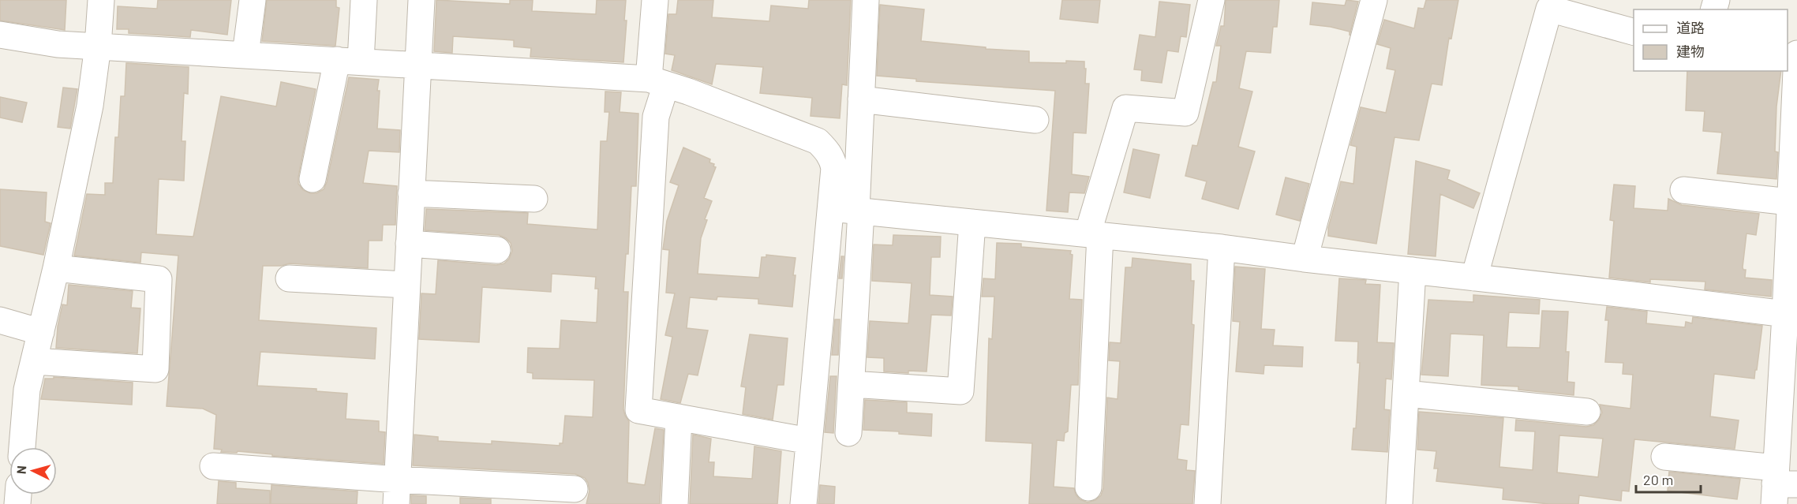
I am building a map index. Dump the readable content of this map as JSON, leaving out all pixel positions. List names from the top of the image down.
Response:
{
  "legend": ["道路", "建物"],
  "scale_bar": "20 m",
  "north": "left"
}
